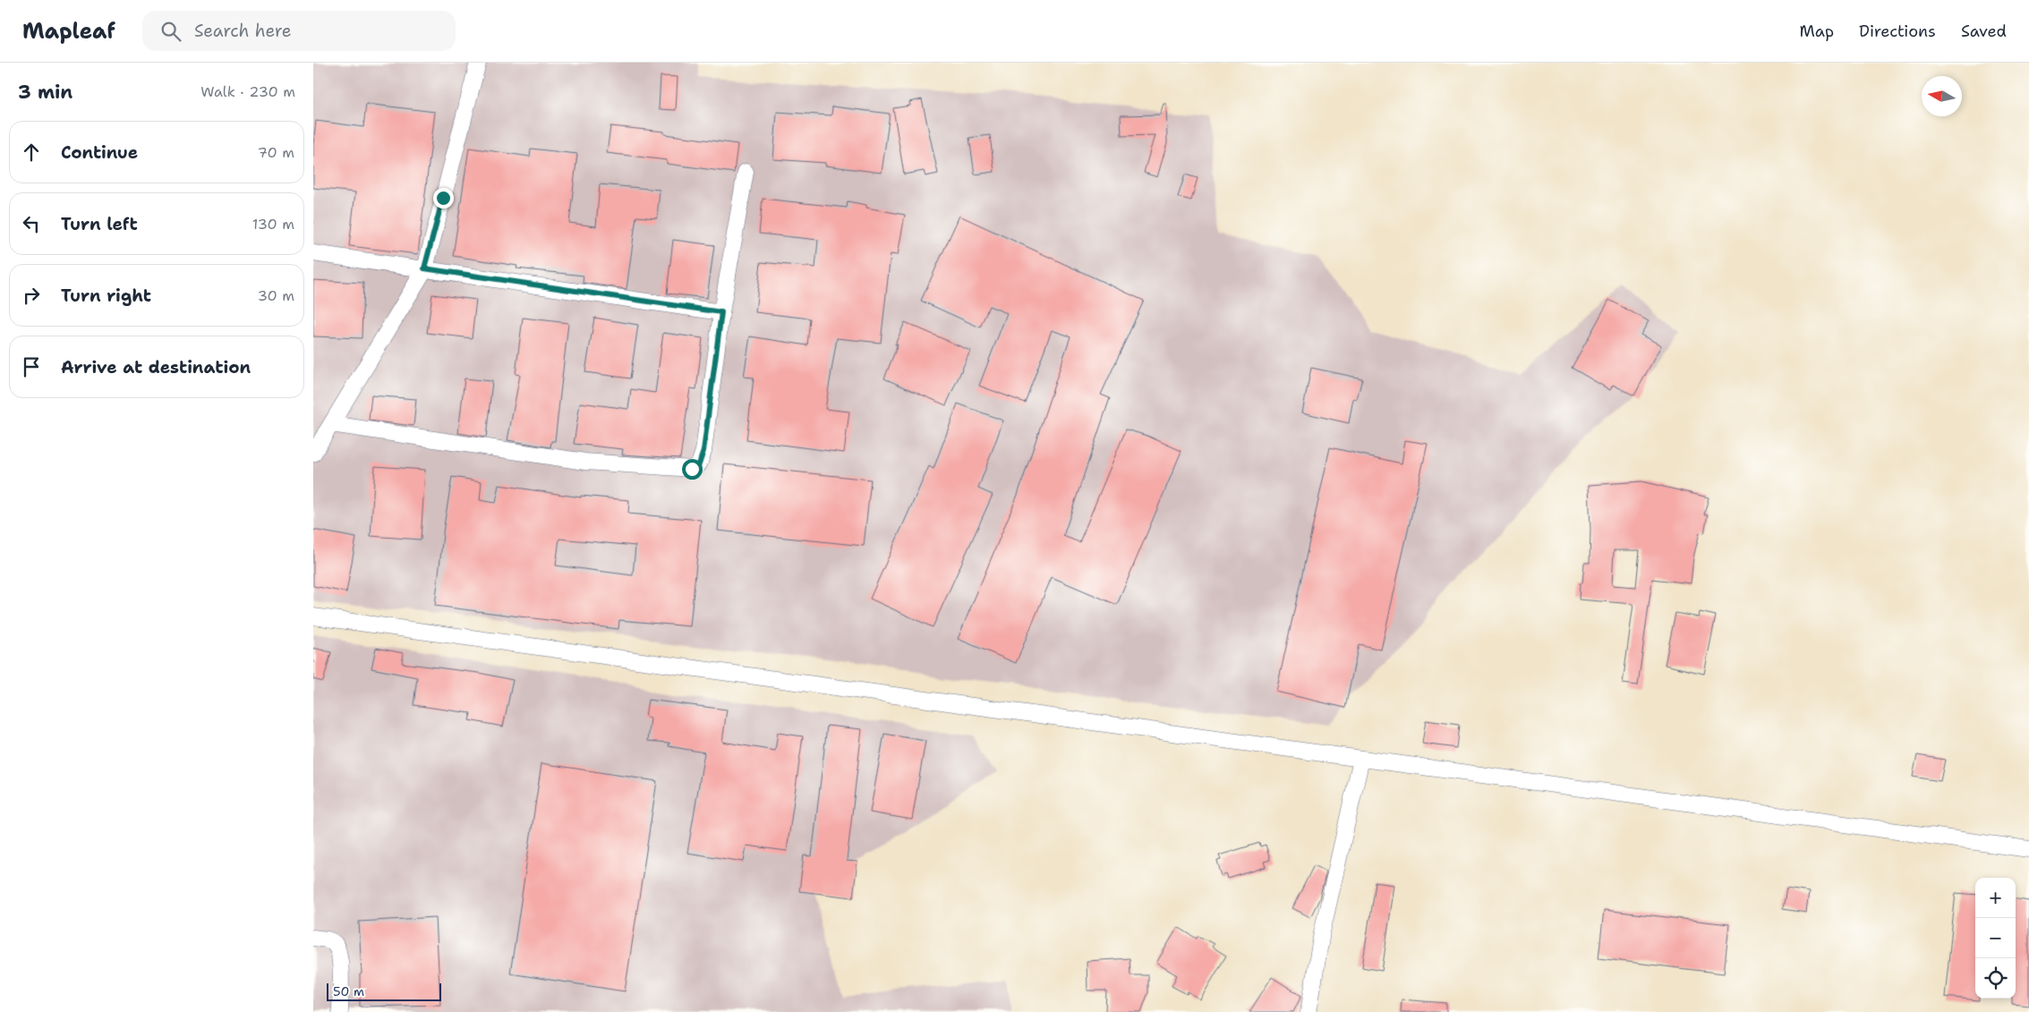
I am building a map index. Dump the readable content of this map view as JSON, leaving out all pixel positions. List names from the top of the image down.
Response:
{
  "scale_bar": "50 m",
  "north": "left",
  "page": {
    "header": "Mapleaf",
    "search": "Search here",
    "nav": ["Map", "Directions", "Saved"],
    "heading": ["3 min", "Walk · 230 m"],
    "list": [
      ["Continue", "70 m"],
      ["Turn left", "130 m"],
      ["Turn right", "30 m"],
      "Arrive at destination"
    ],
    "map_buttons": ["+", "−"],
    "scale": "50 m"
  }
}
